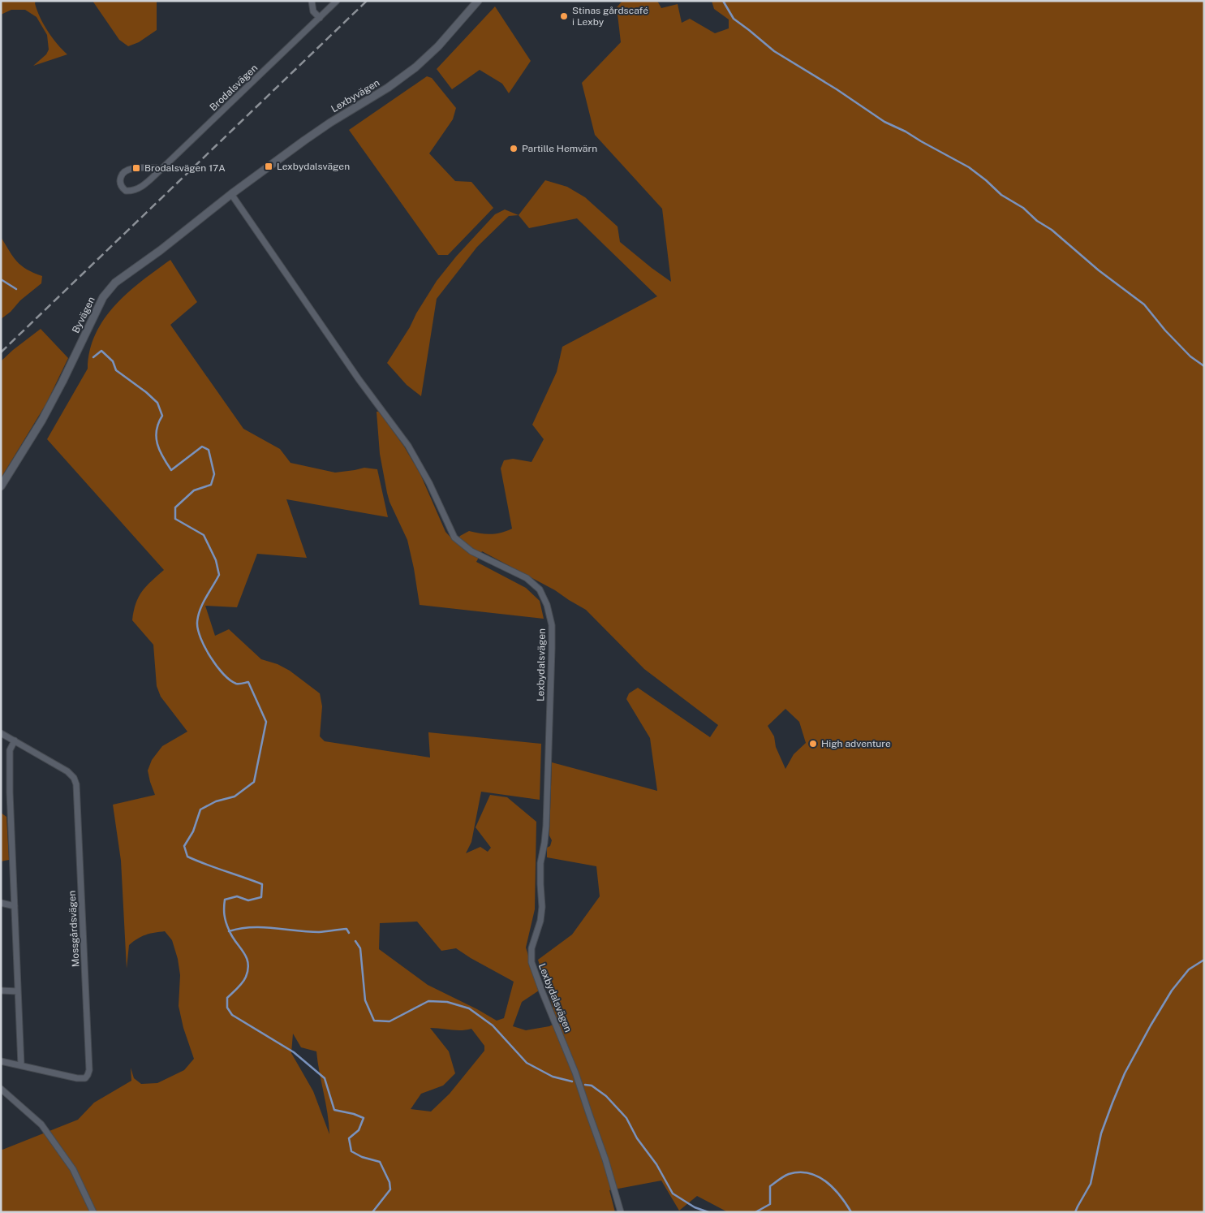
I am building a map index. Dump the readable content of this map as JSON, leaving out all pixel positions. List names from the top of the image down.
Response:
{
  "streets": {
    "street": [
      "Brodalsvägen",
      "Lexbyvägen",
      "Byvägen",
      "Lexbydalsvägen",
      "Mossgårdsvägen"
    ]
  },
  "crossings": [
    ["Lexbyvägen", "Byvägen"],
    ["Lexbyvägen", "Lexbydalsvägen"],
    ["Byvägen", "Lexbydalsvägen"]
  ],
  "places": {
    "other": ["Stinas gårdscafé i Lexby", "Partille Hemvärn", "High adventure"],
    "transit": ["Lexbydalsvägen", "Brodalsvägen 17A"]
  }
}
